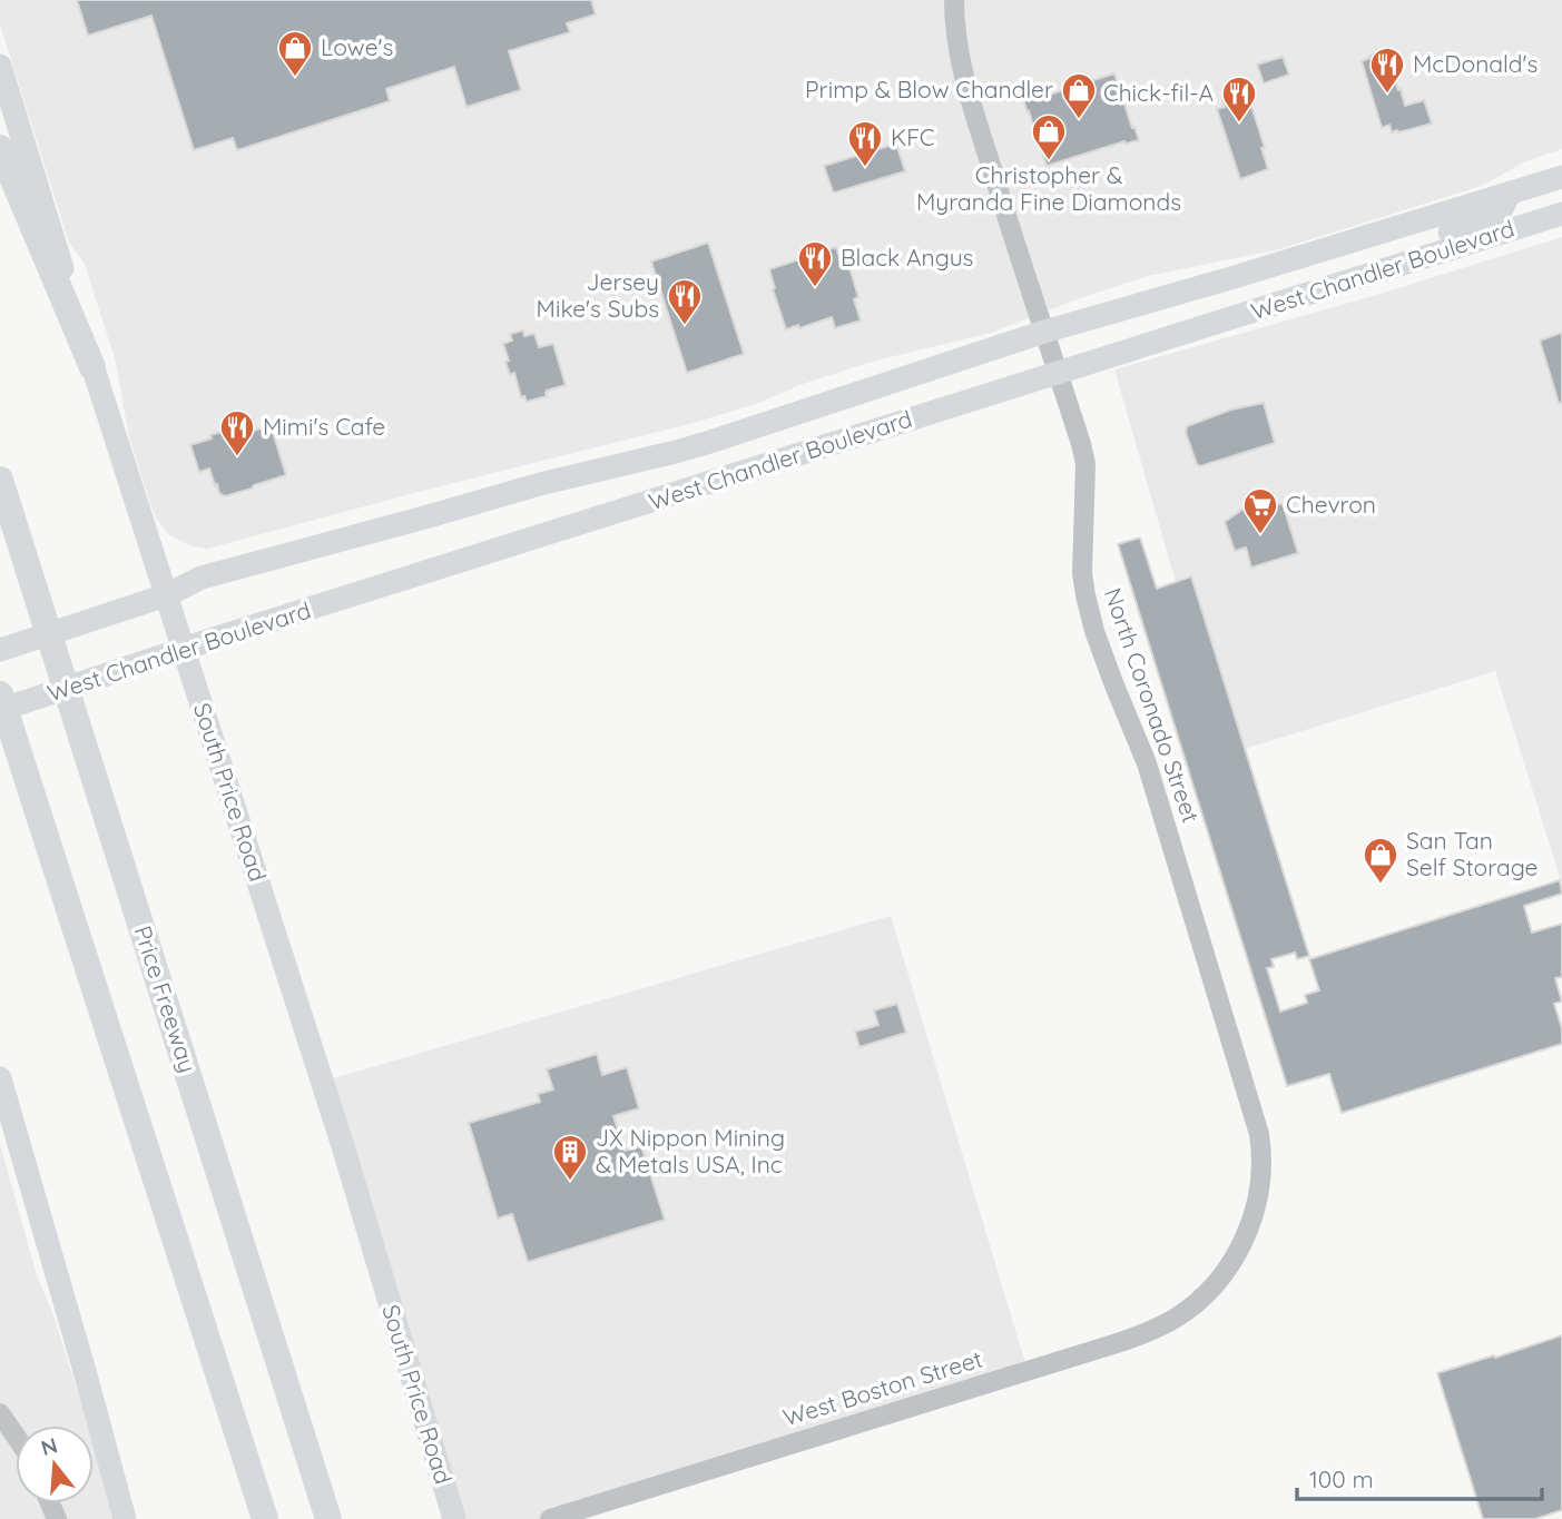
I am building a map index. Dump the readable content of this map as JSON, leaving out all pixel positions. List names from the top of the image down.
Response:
{
  "streets": {
    "highway": ["Price Freeway"],
    "main road": ["West Chandler Boulevard", "South Price Road"],
    "street": ["North Coronado Street", "West Boston Street"]
  },
  "crossings": [
    ["West Chandler Boulevard", "North Coronado Street"],
    ["West Chandler Boulevard", "South Price Road"],
    ["North Coronado Street", "West Boston Street"]
  ],
  "places": {
    "shop": [
      "Lowe's",
      "Primp & Blow Chandler",
      "Christopher & Myranda Fine Diamonds",
      "San Tan Self Storage"
    ],
    "restaurant": [
      "McDonald's",
      "Chick-fil-A",
      "KFC",
      "Black Angus",
      "Jersey Mike's Subs",
      "Mimi's Cafe"
    ],
    "supermarket": ["Chevron"],
    "building": ["JX Nippon Mining & Metals USA, Inc"]
  },
  "scale_bar": "100 m",
  "north": "top"
}
